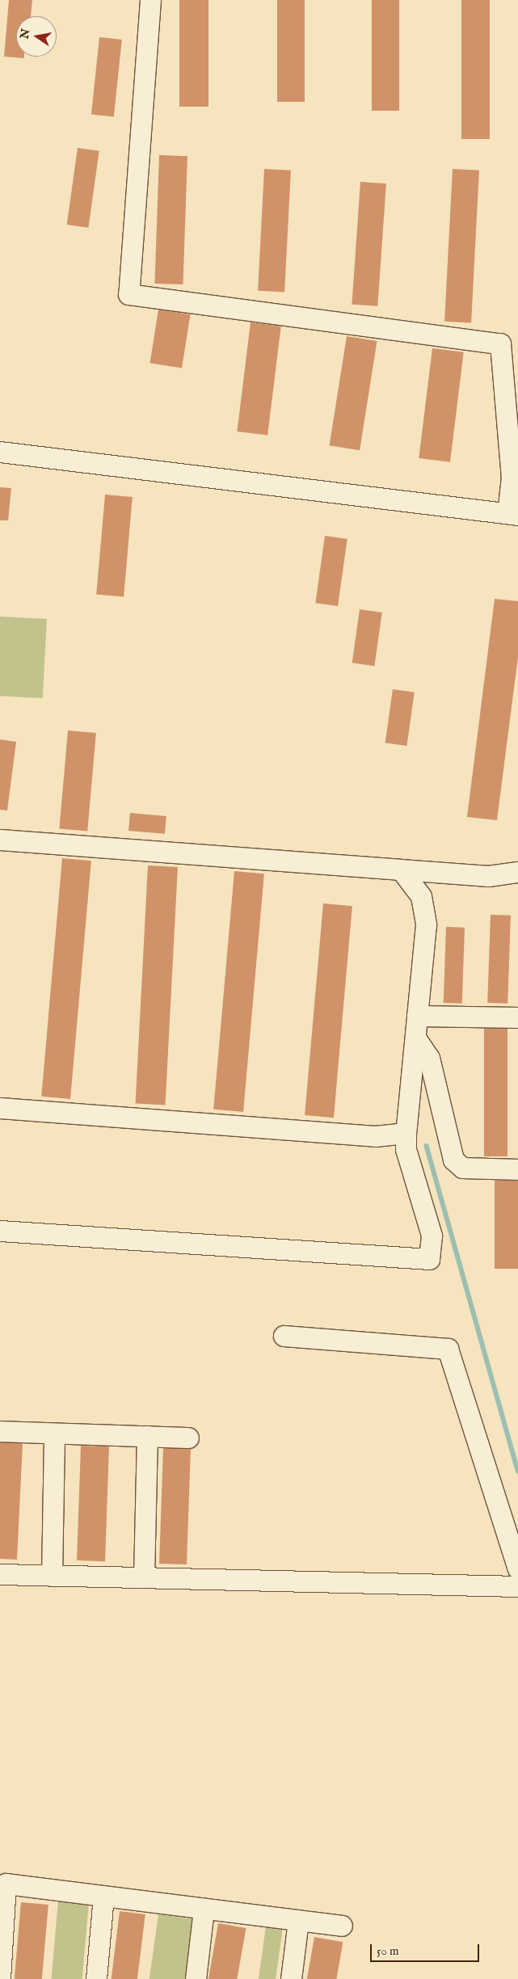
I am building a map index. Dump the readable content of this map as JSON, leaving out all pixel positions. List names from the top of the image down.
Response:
{
  "scale_bar": "50 m",
  "north": "left"
}
